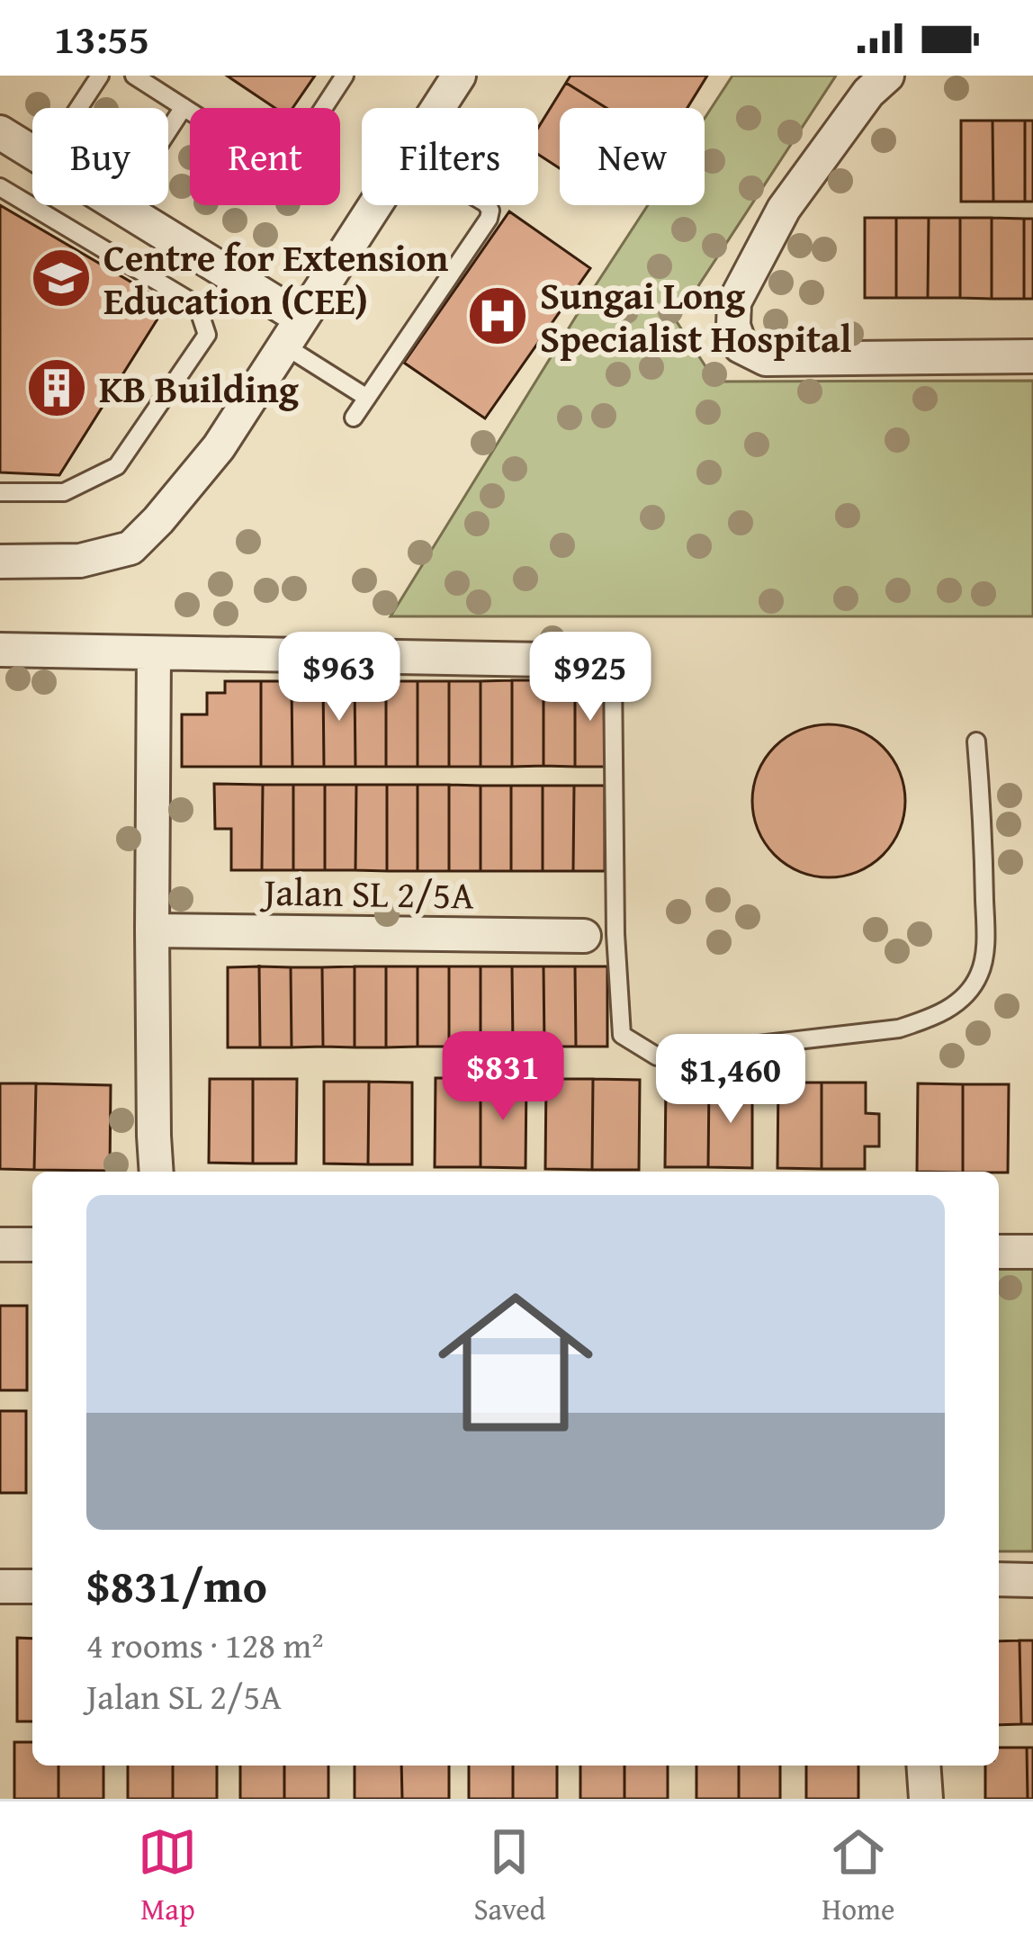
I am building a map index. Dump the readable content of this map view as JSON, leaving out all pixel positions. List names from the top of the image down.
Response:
{
  "streets": {
    "street": ["Jalan SL 2/5A"]
  },
  "places": {
    "school or university": ["Centre for Extension Education (CEE)"],
    "hospital": ["Sungai Long Specialist Hospital"],
    "building": ["KB Building"]
  },
  "page": {
    "status": "13:55",
    "chip": [
      "Buy",
      "Rent",
      "Filters",
      "New"
    ],
    "price": [
      "$963",
      "$925",
      "$831",
      "$1,460"
    ],
    "list": [
      {
        "name": "$831/mo",
        "note": "4 rooms · 128 m² · Jalan SL 2/5A"
      }
    ],
    "tabs": ["Map", "Saved", "Home"]
  }
}
